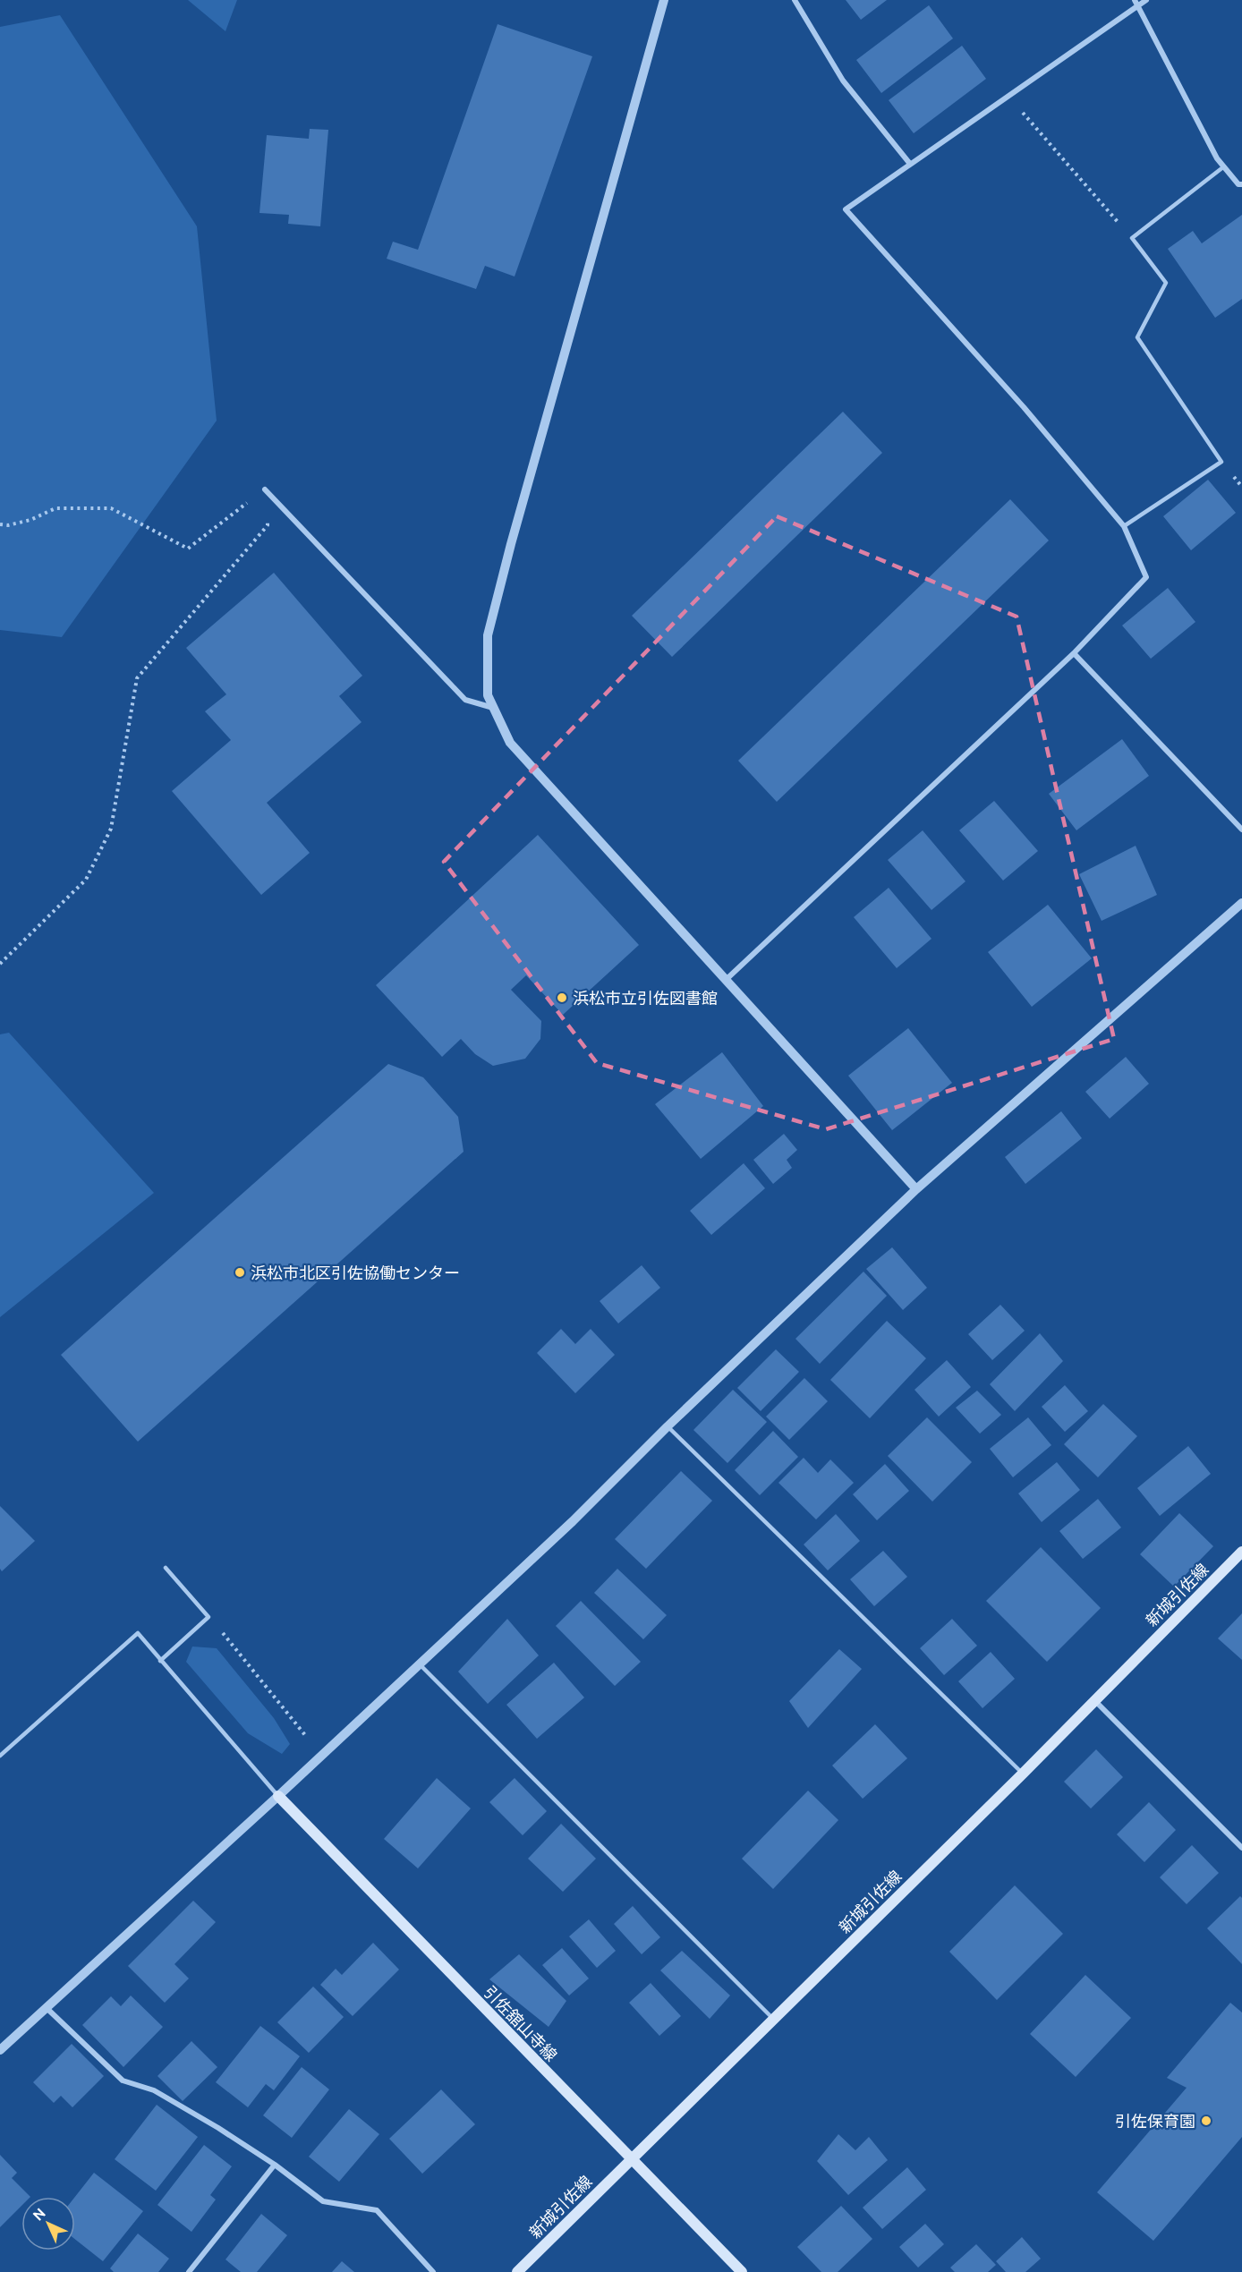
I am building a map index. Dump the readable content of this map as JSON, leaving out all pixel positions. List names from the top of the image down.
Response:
{
  "streets": {
    "main road": ["新城引佐線", "引佐舘山寺線"]
  },
  "crossings": [
    ["新城引佐線", "引佐舘山寺線"]
  ],
  "places": ["浜松市立引佐図書館", "浜松市北区引佐協働センター", "引佐保育園"],
  "north": "top left"
}
